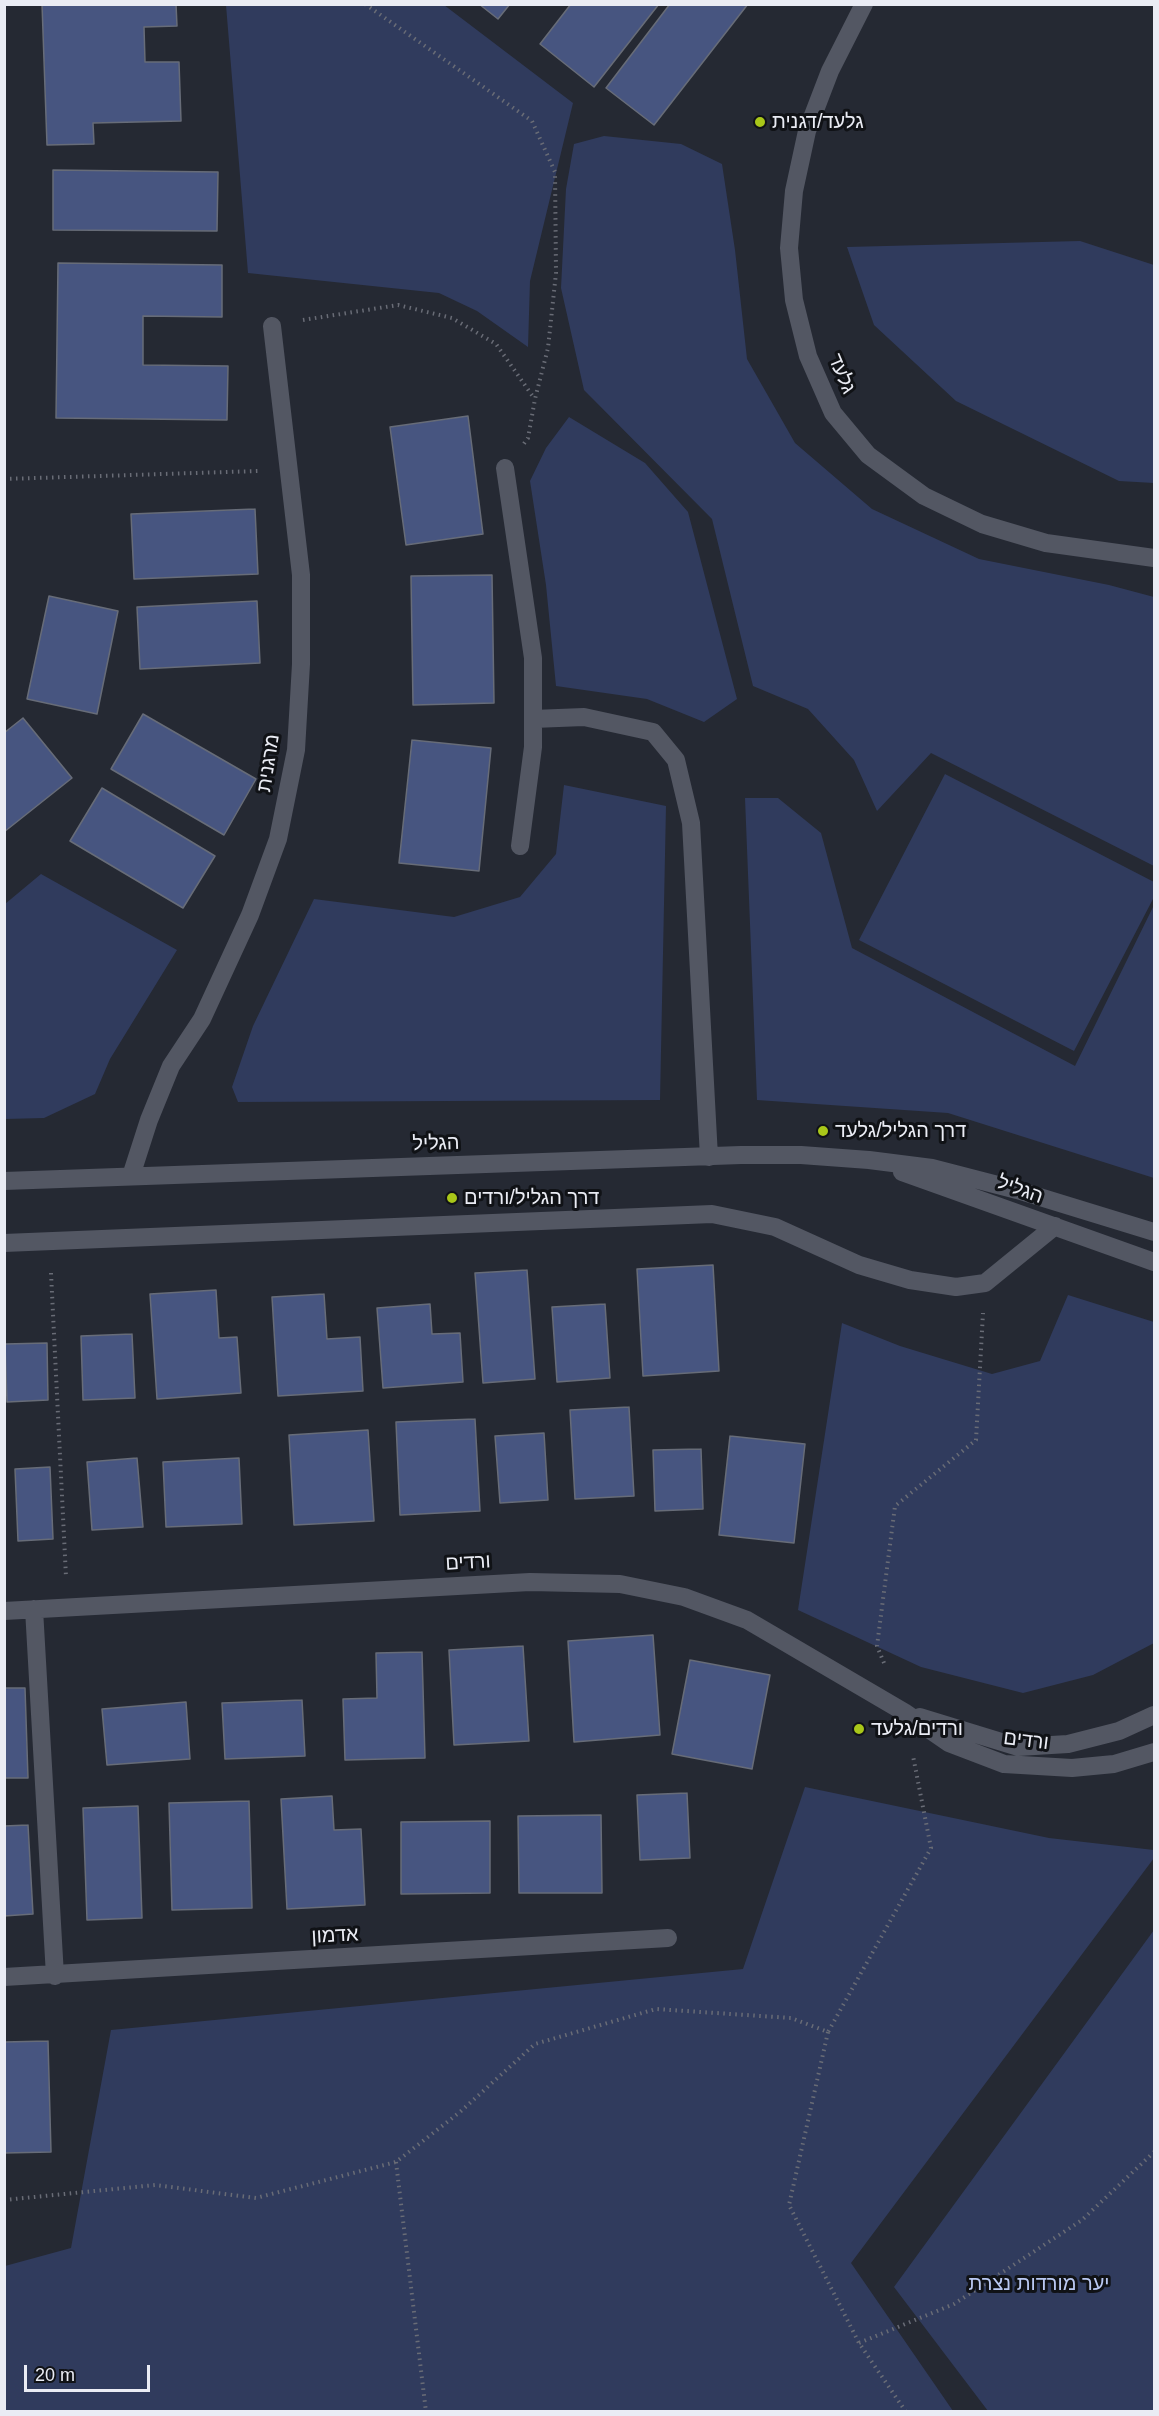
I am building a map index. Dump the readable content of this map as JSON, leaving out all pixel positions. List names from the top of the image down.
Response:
{
  "streets": {
    "street": [
      "גלעד",
      "מרגנית",
      "הגליל",
      "ורדים",
      "אדמון"
    ]
  },
  "crossings": [
    ["מרגנית", "הגליל"]
  ],
  "parks": ["יער מורדות נצרת"],
  "places": [
    "גלעד/דגנית",
    "דרך הגליל/גלעד",
    "דרך הגליל/ורדים",
    "ורדים/גלעד"
  ],
  "scale_bar": "20 m"
}
